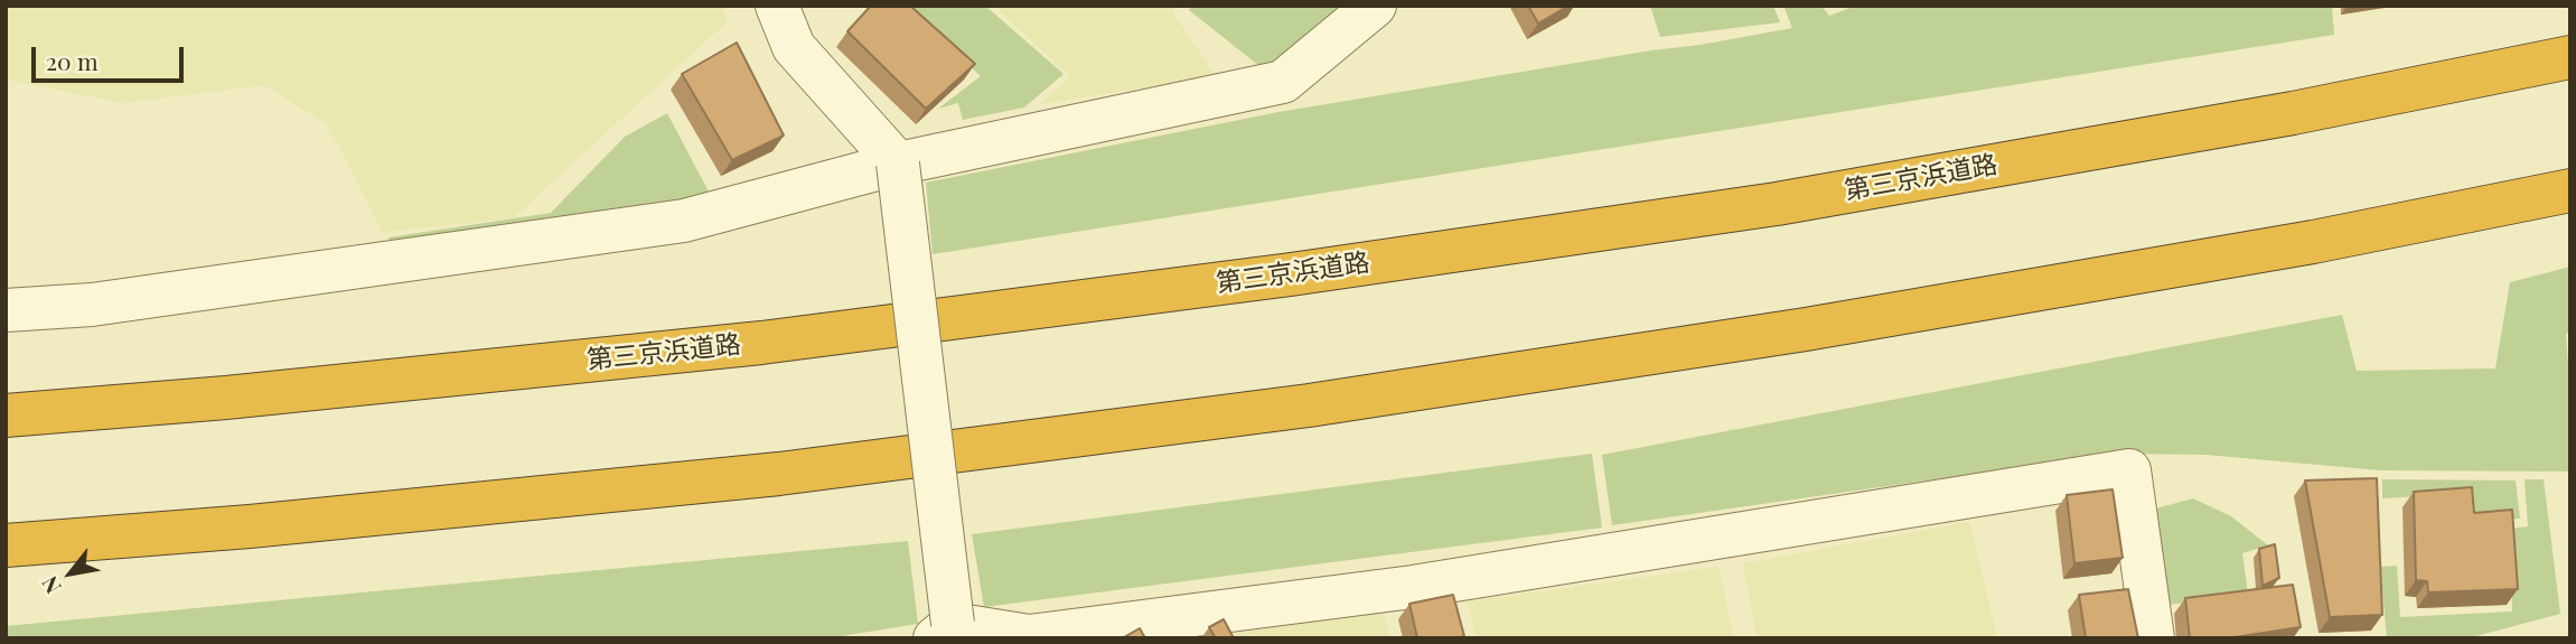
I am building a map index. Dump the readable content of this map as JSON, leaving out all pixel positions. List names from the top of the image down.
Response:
{
  "streets": {
    "highway": ["第三京浜道路"]
  },
  "scale_bar": "20 m",
  "north": "bottom left"
}
